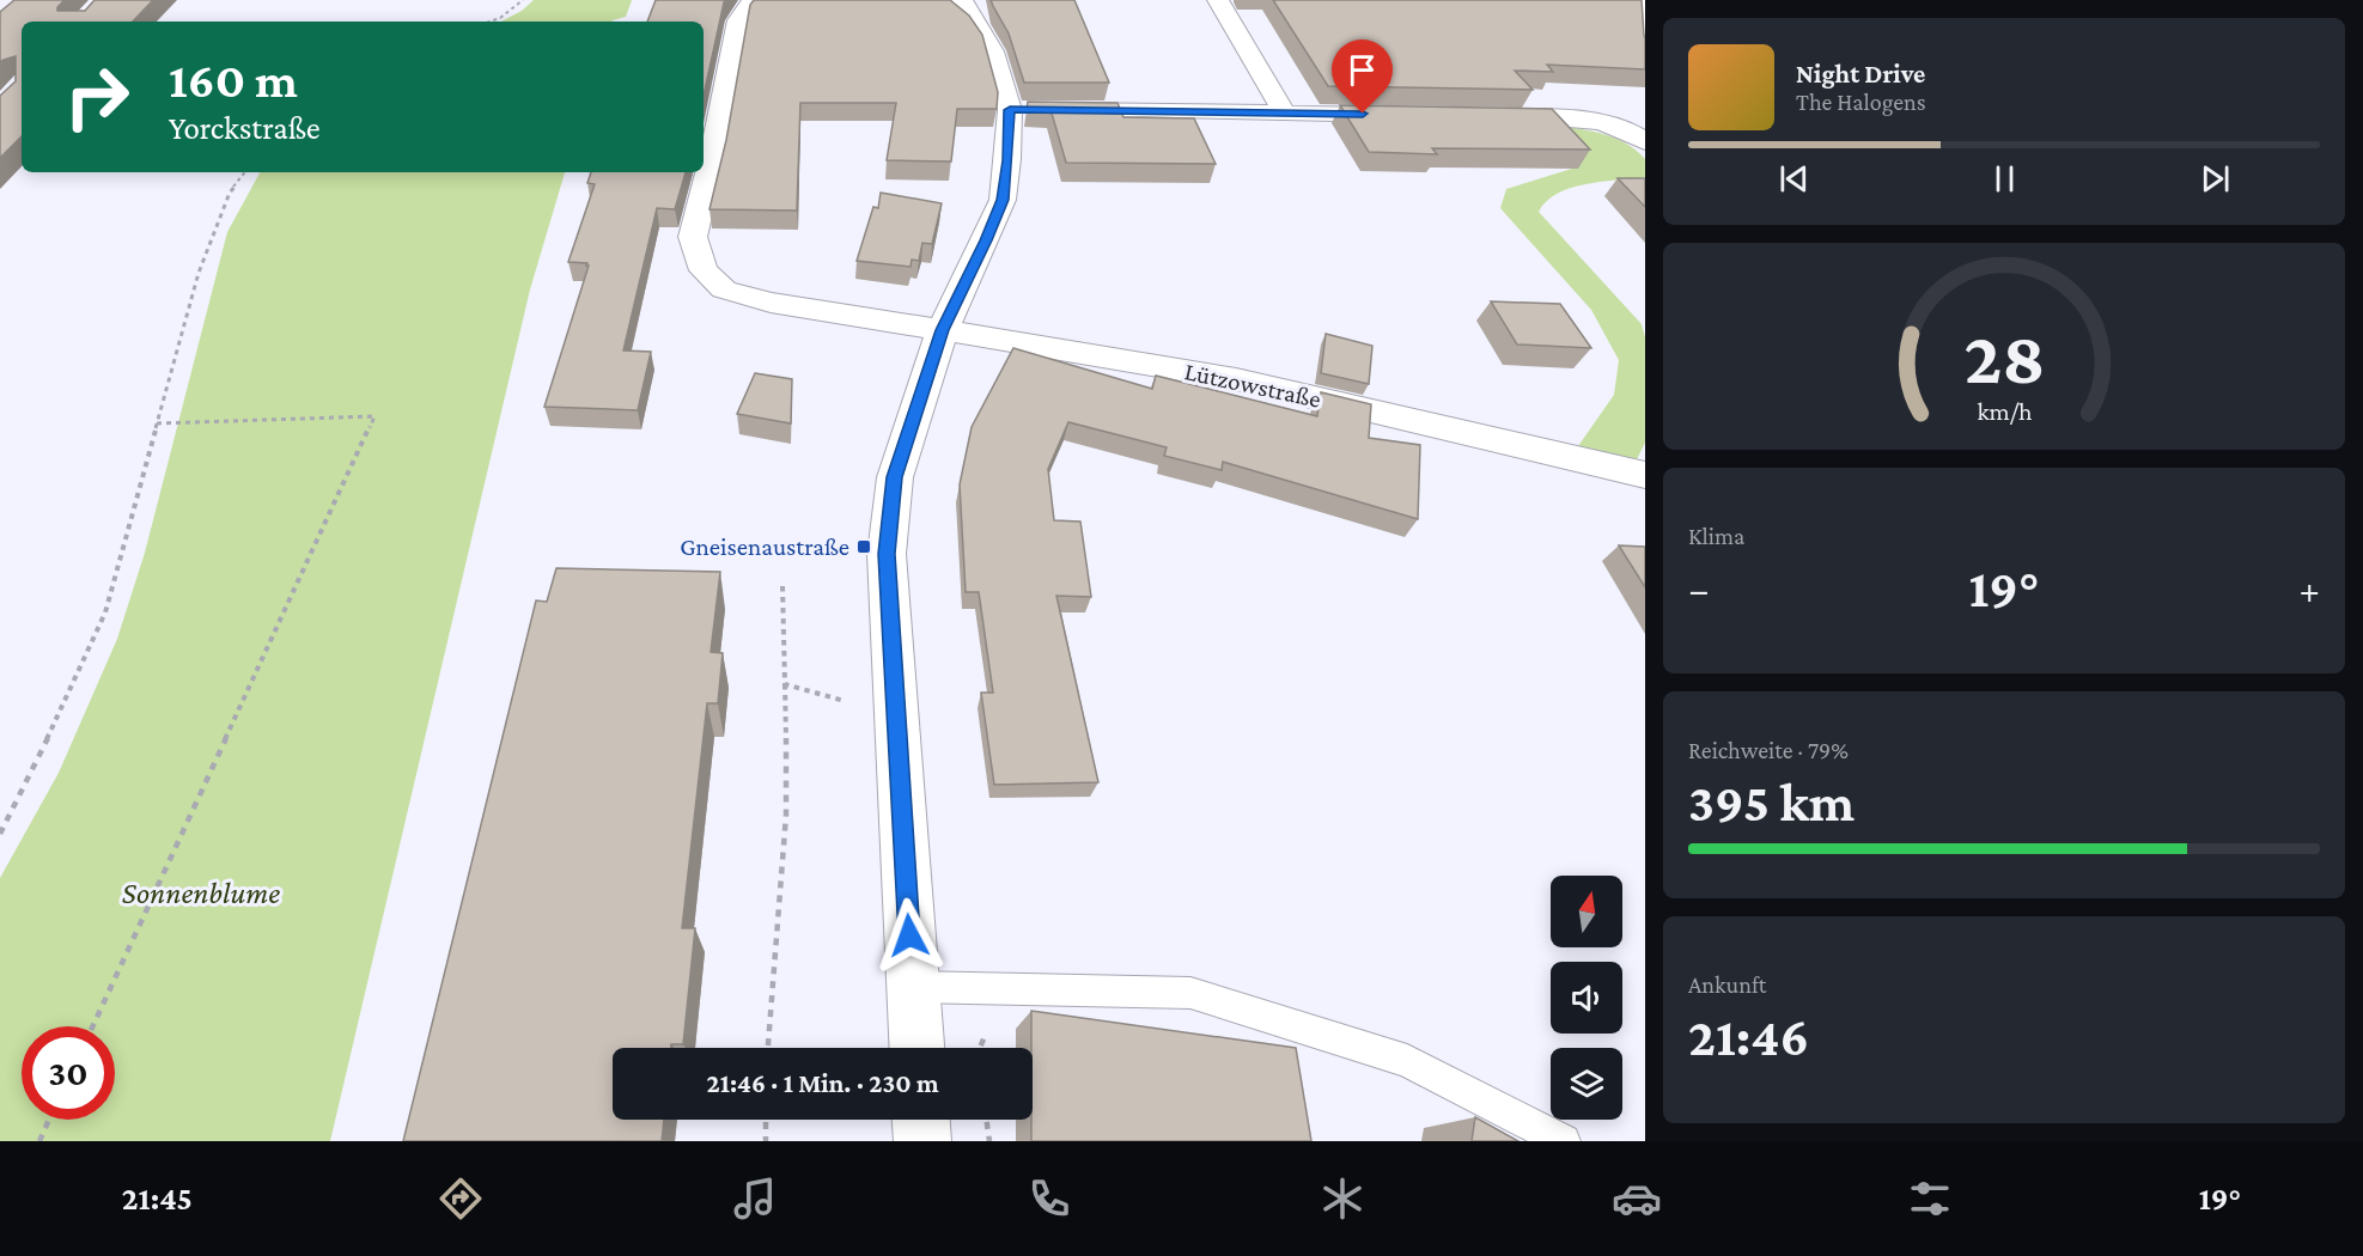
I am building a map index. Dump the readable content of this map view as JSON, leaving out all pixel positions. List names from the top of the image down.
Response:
{
  "streets": {
    "street": ["Lützowstraße"]
  },
  "parks": ["Sonnenblume"],
  "places": {
    "transit": ["Gneisenaustraße"]
  },
  "north": "top",
  "page": {
    "turn": ["160 m", "Yorckstraße"],
    "song": ["Night Drive", "The Halogens"],
    "tile": [
      "Klima",
      ["Reichweite · 79%", "395 km"],
      ["Ankunft", "21:46"]
    ],
    "heat": ["−", "19°", "+"],
    "limit": "30",
    "trip": "21:46 · 1 Min. · 230 m",
    "tabs": ["21:45", "19°"],
    "gauge": ["28", "km/h"]
  }
}
